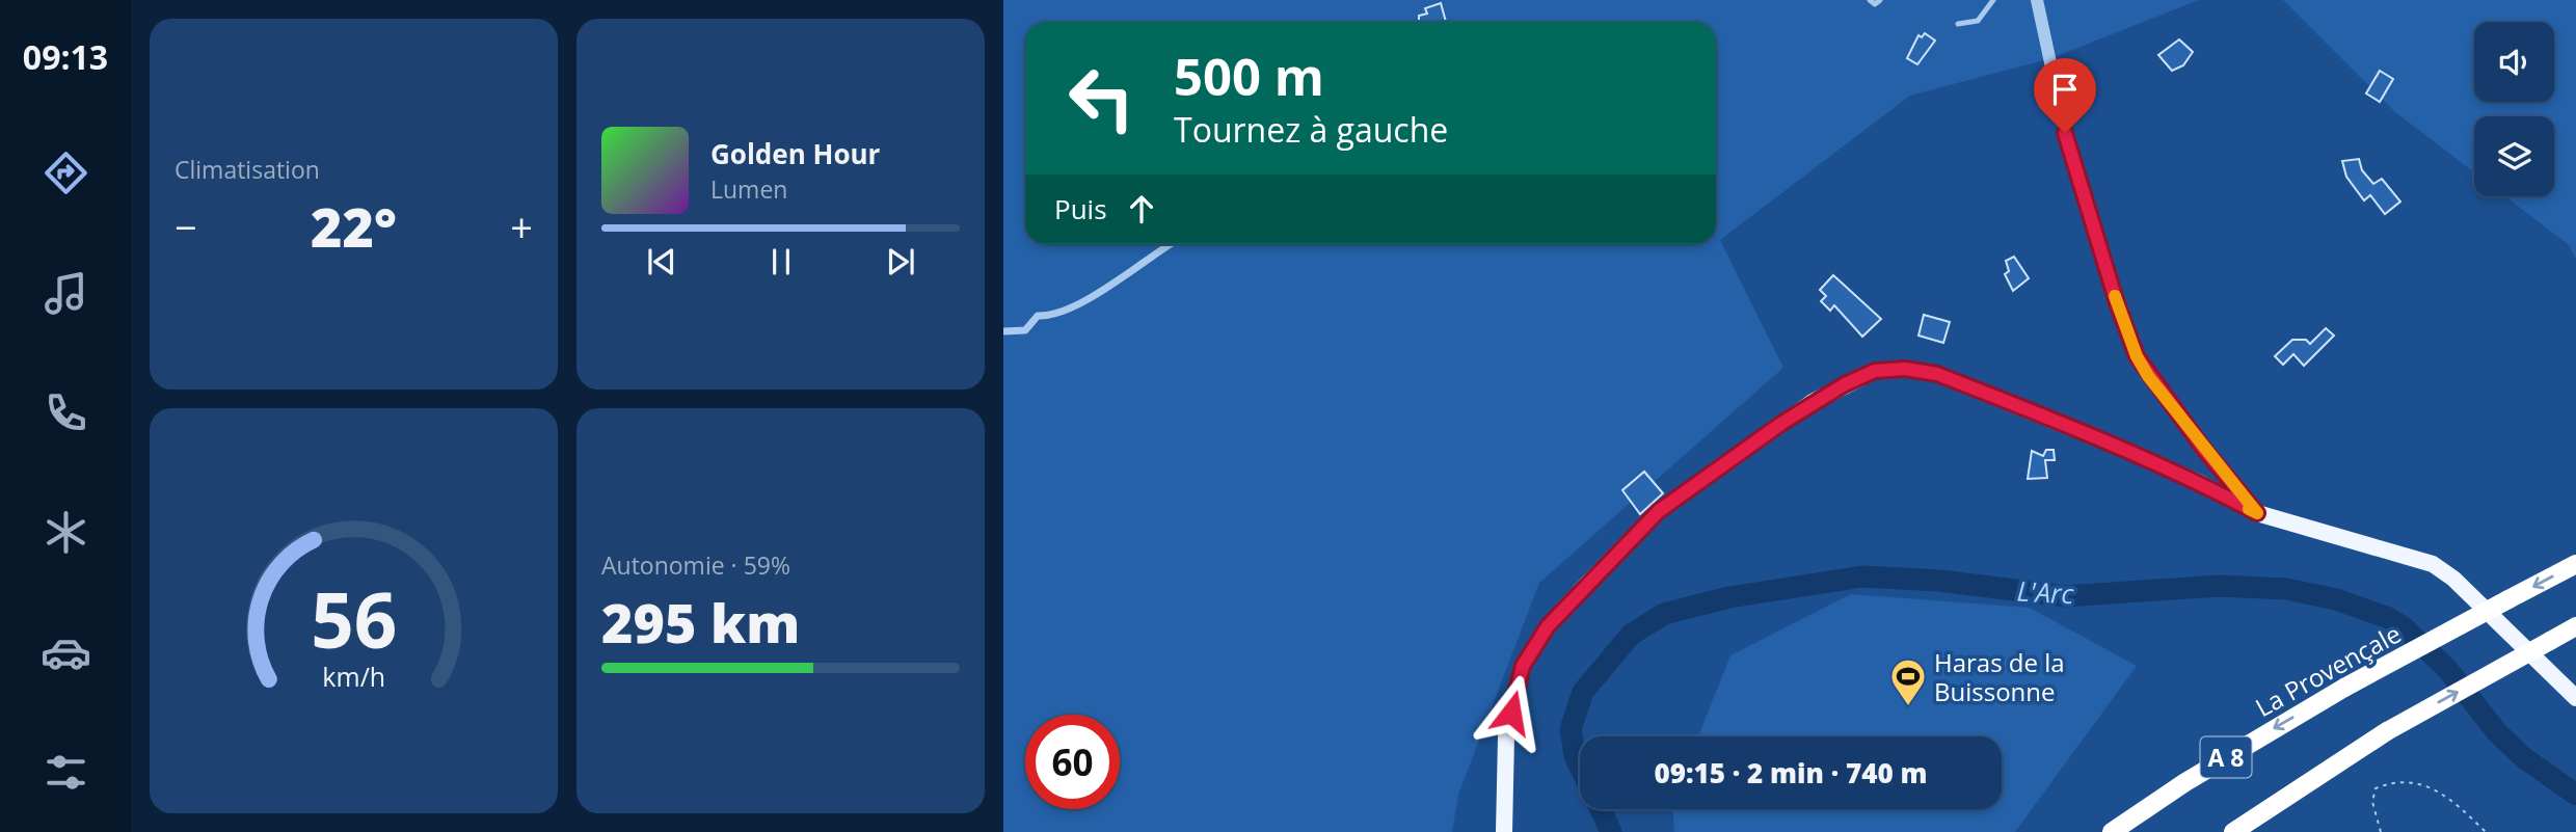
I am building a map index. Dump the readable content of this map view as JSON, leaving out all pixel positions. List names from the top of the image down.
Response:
{
  "streets": {
    "highway": ["La Provençale", "A 8"]
  },
  "water": ["L'Arc"],
  "places": {
    "sports": ["Haras de la Buissonne"]
  },
  "page": {
    "tabs": "09:13",
    "tile": [
      "Climatisation",
      ["Autonomie · 59%", "295 km"]
    ],
    "turn": ["500 m", "Tournez à gauche"],
    "song": ["Golden Hour", "Lumen"],
    "then": "Puis",
    "heat": ["−", "22°", "+"],
    "limit": "60",
    "trip": "09:15 · 2 min · 740 m",
    "gauge": ["56", "km/h"]
  }
}
